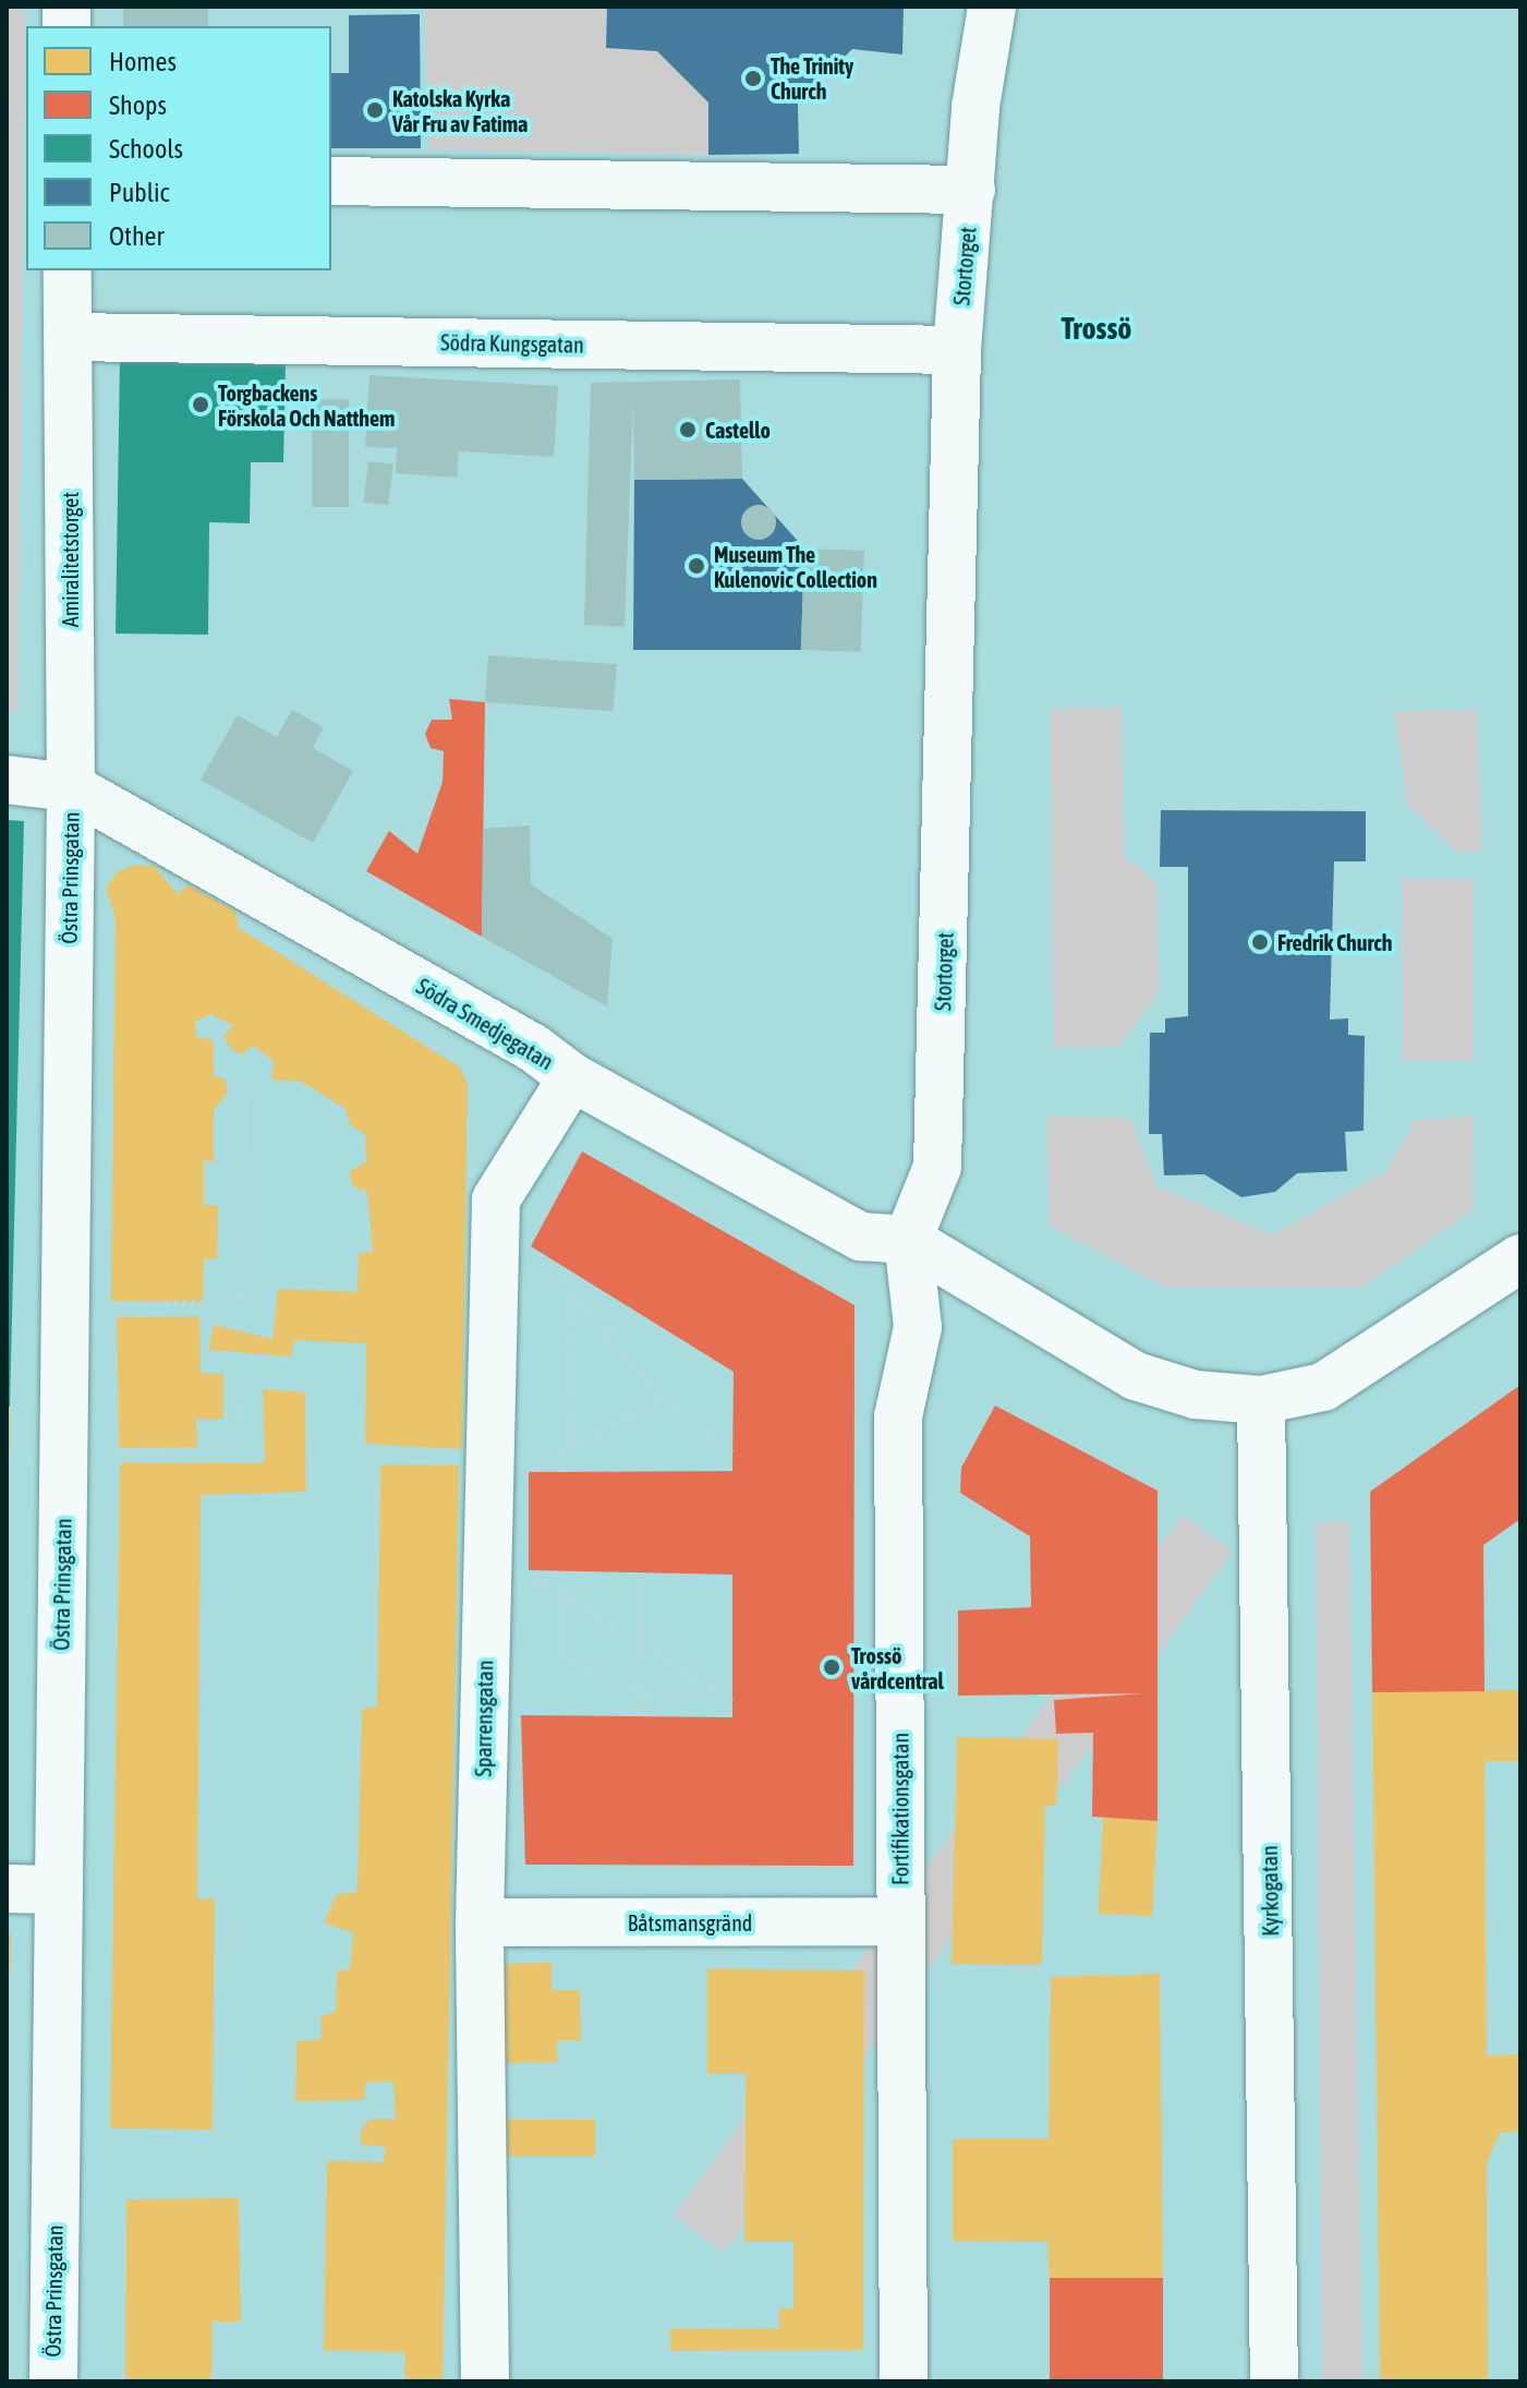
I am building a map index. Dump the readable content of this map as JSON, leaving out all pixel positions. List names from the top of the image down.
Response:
{
  "streets": {
    "street": [
      "Stortorget",
      "Södra Kungsgatan",
      "Amiralitetstorget",
      "Östra Prinsgatan",
      "Södra Smedjegatan",
      "Sparrensgatan",
      "Fortifikationsgatan",
      "Kyrkogatan",
      "Båtsmansgränd"
    ]
  },
  "crossings": [
    ["Stortorget", "Södra Kungsgatan"],
    ["Stortorget", "Södra Smedjegatan"],
    ["Stortorget", "Fortifikationsgatan"],
    ["Södra Kungsgatan", "Amiralitetstorget"],
    ["Amiralitetstorget", "Östra Prinsgatan"],
    ["Amiralitetstorget", "Södra Smedjegatan"],
    ["Östra Prinsgatan", "Södra Smedjegatan"],
    ["Södra Smedjegatan", "Sparrensgatan"],
    ["Södra Smedjegatan", "Fortifikationsgatan"],
    ["Sparrensgatan", "Båtsmansgränd"],
    ["Fortifikationsgatan", "Båtsmansgränd"]
  ],
  "districts": ["Trossö"],
  "places": [
    "The Trinity Church",
    "Katolska Kyrka Vår Fru av Fatima",
    "Torgbackens Förskola Och Natthem",
    "Castello",
    "Museum The Kulenovic Collection",
    "Fredrik Church",
    "Trossö vårdcentral"
  ],
  "legend": [
    "Homes",
    "Shops",
    "Schools",
    "Public",
    "Other"
  ]
}
